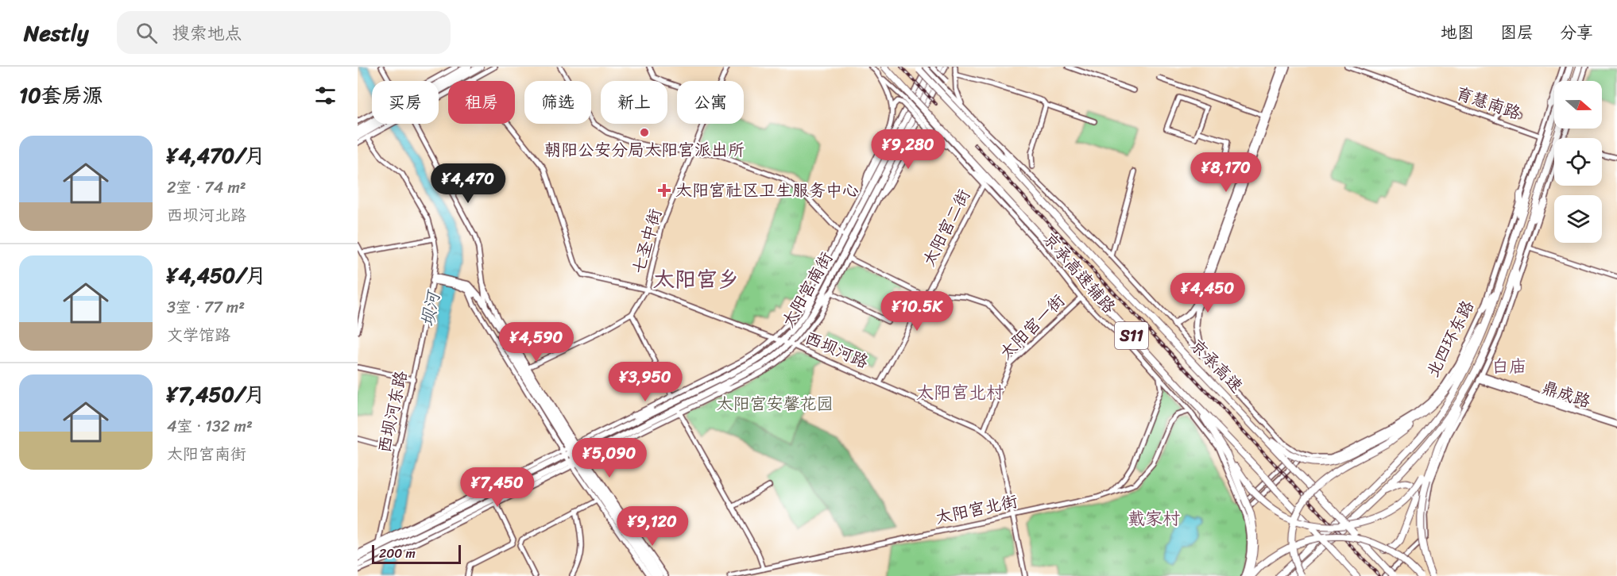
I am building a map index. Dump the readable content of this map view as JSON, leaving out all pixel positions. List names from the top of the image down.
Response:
{
  "streets": {
    "highway": ["S11", "北四环东路", "京承高速"],
    "main road": ["太阳宫南街", "鼎成路"],
    "street": [
      "育慧南路",
      "太阳宫二街",
      "七圣中街",
      "京承高速辅路",
      "太阳宫一街",
      "西坝河路",
      "西坝河东路",
      "太阳宫北街"
    ]
  },
  "crossings": [
    ["育慧南路", "北四环东路"],
    ["太阳宫二街", "京承高速辅路"],
    ["太阳宫二街", "西坝河路"],
    ["七圣中街", "西坝河路"],
    ["京承高速辅路", "太阳宫一街"],
    ["京承高速辅路", "S11"],
    ["京承高速辅路", "北四环东路"],
    ["京承高速辅路", "京承高速"],
    ["京承高速辅路", "太阳宫北街"],
    ["太阳宫南街", "西坝河路"],
    ["太阳宫南街", "西坝河东路"],
    ["太阳宫一街", "西坝河路"],
    ["西坝河路", "太阳宫北街"]
  ],
  "districts": [
    "太阳宫乡",
    "白庙",
    "太阳宫北村",
    "戴家村"
  ],
  "water": ["坝河"],
  "parks": ["太阳宫安馨花园"],
  "places": {
    "other": ["朝阳公安分局太阳宫派出所"],
    "health": ["太阳宫社区卫生服务中心"]
  },
  "scale_bar": "200 m",
  "north": "right",
  "page": {
    "header": "Nestly",
    "search": "搜索地点",
    "nav": ["地图", "图层", "分享"],
    "heading": "10套房源",
    "chip": [
      "买房",
      "租房",
      "筛选",
      "新上",
      "公寓"
    ],
    "list": [
      {
        "name": "¥4,470/月",
        "note": "2室 · 74 m² · 西坝河北路"
      },
      {
        "name": "¥4,450/月",
        "note": "3室 · 77 m² · 文学馆路"
      },
      {
        "name": "¥7,450/月",
        "note": "4室 · 132 m² · 太阳宫南街"
      }
    ],
    "price": [
      "¥9,280",
      "¥8,170",
      "¥4,470",
      "¥4,450",
      "¥10.5K",
      "¥4,590",
      "¥3,950",
      "¥5,090",
      "¥7,450",
      "¥9,120"
    ],
    "scale": "200 m"
  }
}
